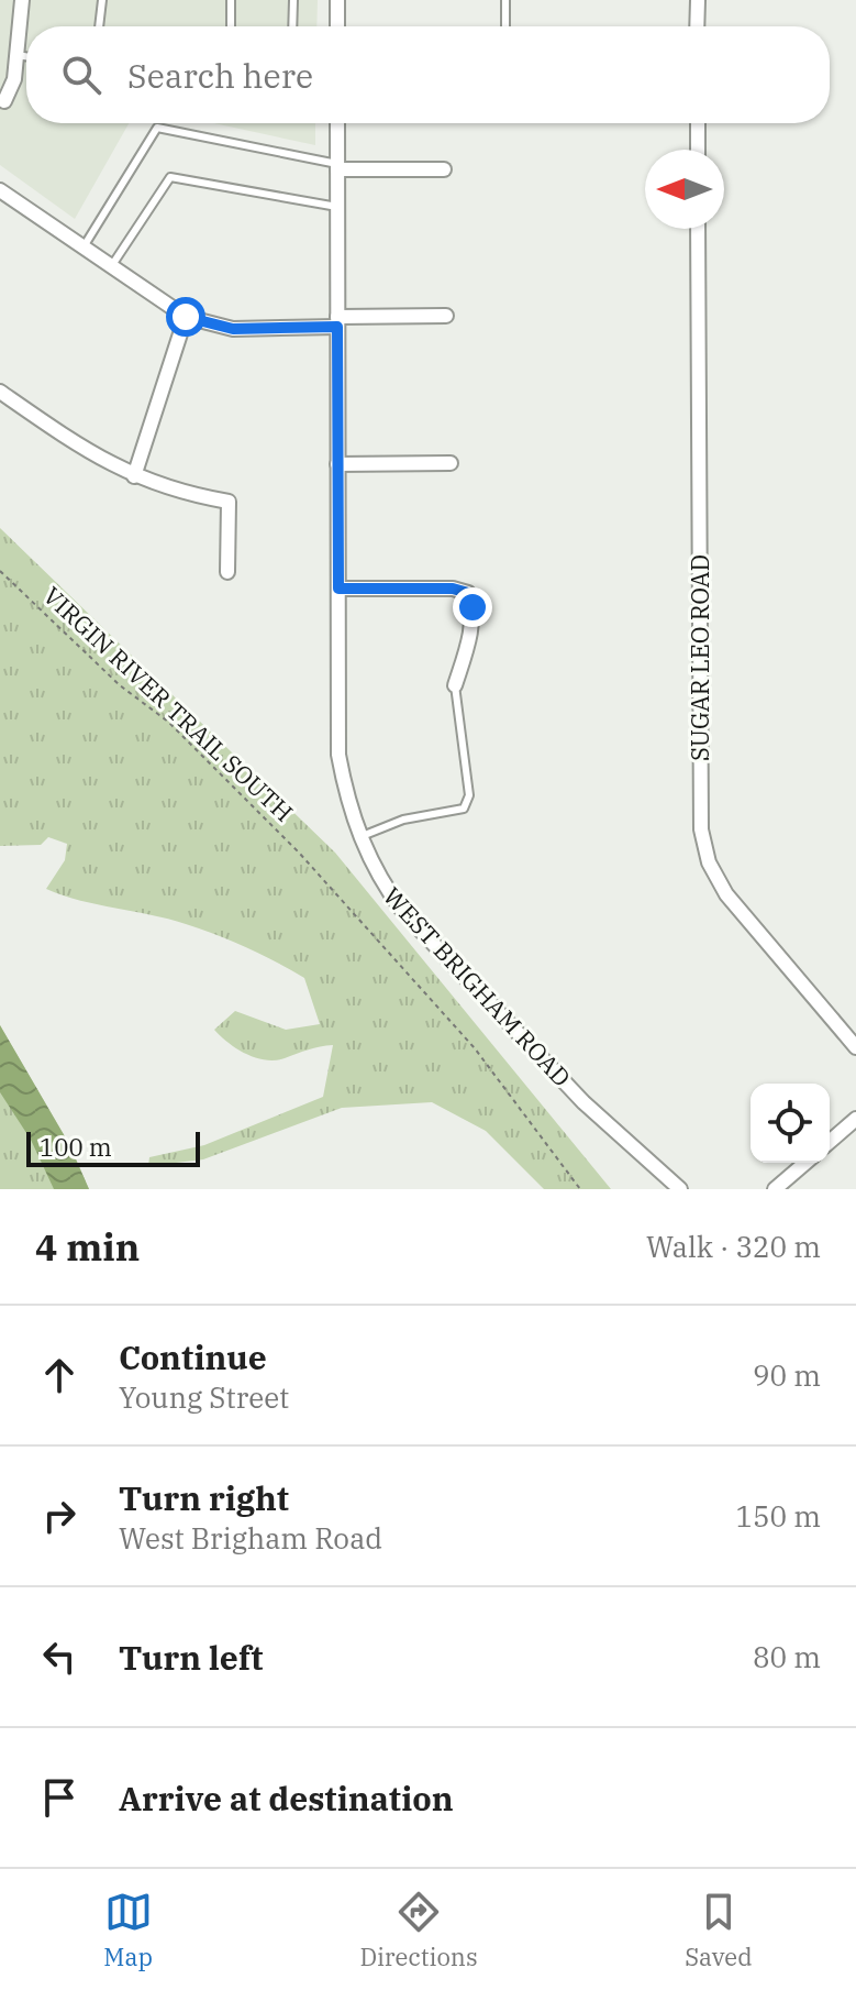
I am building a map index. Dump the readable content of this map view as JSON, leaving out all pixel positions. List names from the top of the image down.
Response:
{
  "streets": {
    "street": ["SUGAR LEO ROAD", "WEST BRIGHAM ROAD"],
    "path": ["VIRGIN RIVER TRAIL SOUTH"]
  },
  "scale_bar": "100 m",
  "north": "left",
  "page": {
    "search": "Search here",
    "scale": "100 m",
    "heading": ["4 min", "Walk · 320 m"],
    "list": [
      ["Continue", "Young Street", "90 m"],
      ["Turn right", "West Brigham Road", "150 m"],
      ["Turn left", "80 m"],
      "Arrive at destination"
    ],
    "nav": ["Map", "Directions", "Saved"]
  }
}
